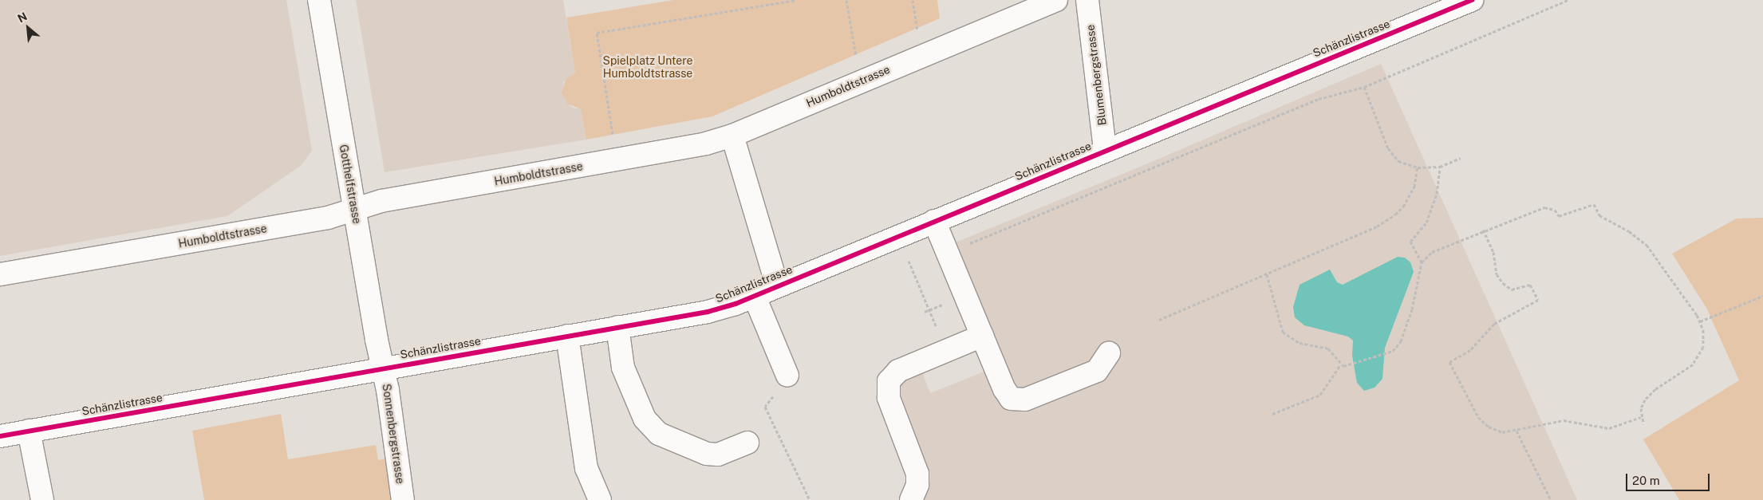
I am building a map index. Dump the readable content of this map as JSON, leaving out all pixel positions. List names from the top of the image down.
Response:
{
  "streets": {
    "street": [
      "Schänzlistrasse",
      "Blumenbergstrasse",
      "Humboldtstrasse",
      "Gotthelfstrasse",
      "Sonnenbergstrasse"
    ]
  },
  "crossings": [
    ["Schänzlistrasse", "Blumenbergstrasse"],
    ["Schänzlistrasse", "Gotthelfstrasse"],
    ["Schänzlistrasse", "Sonnenbergstrasse"],
    ["Humboldtstrasse", "Gotthelfstrasse"],
    ["Gotthelfstrasse", "Sonnenbergstrasse"]
  ],
  "parks": ["Spielplatz Untere Humboldtstrasse"],
  "scale_bar": "20 m",
  "north": "top left"
}
